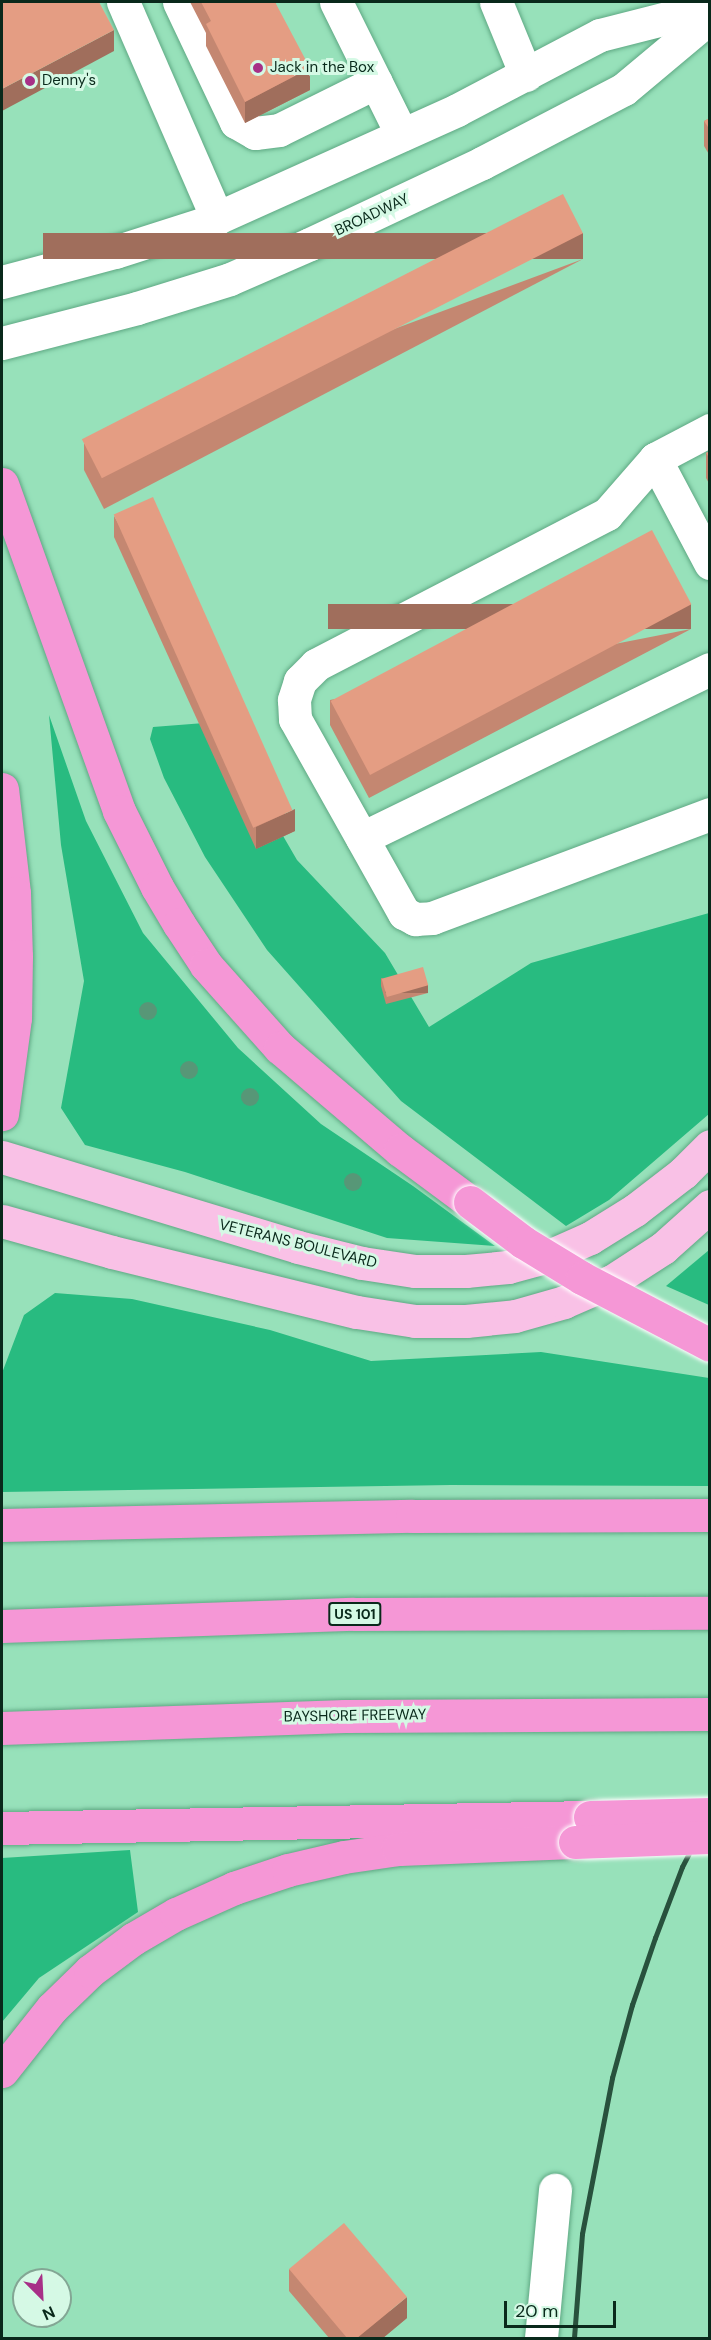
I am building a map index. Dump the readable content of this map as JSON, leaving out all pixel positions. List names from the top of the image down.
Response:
{
  "streets": {
    "highway": ["US 101", "BAYSHORE FREEWAY"],
    "main road": ["VETERANS BOULEVARD"],
    "street": ["BROADWAY"]
  },
  "places": ["Jack in the Box", "Denny's"],
  "scale_bar": "20 m",
  "north": "bottom right"
}
